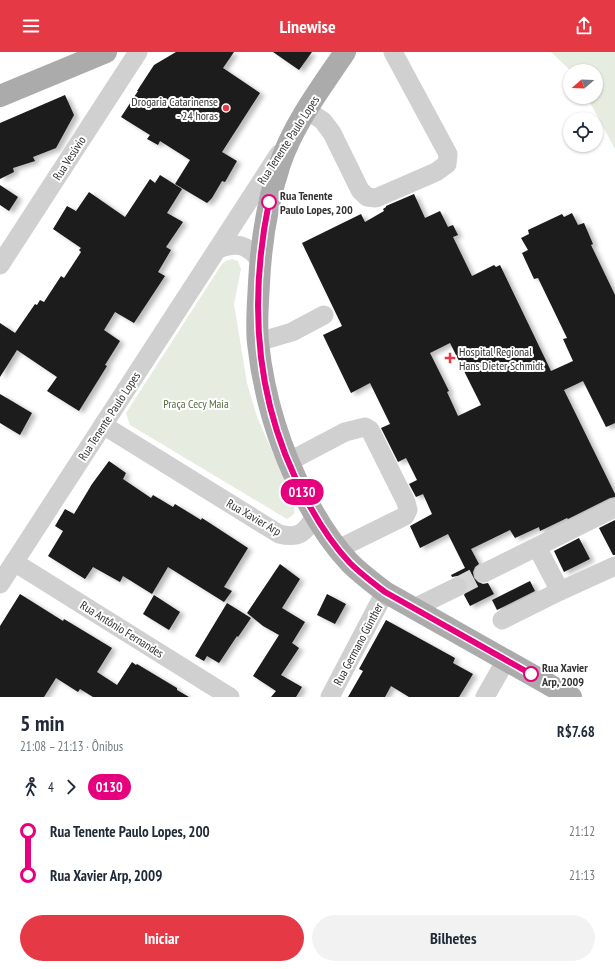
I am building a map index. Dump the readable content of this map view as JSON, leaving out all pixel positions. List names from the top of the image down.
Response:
{
  "streets": {
    "main road": ["Rua Tenente Paulo Lopes"],
    "street": [
      "Rua Vesúvio",
      "Rua Xavier Arp",
      "Rua Antônio Fernandes",
      "Rua Germano Günther"
    ]
  },
  "crossings": [
    ["Rua Tenente Paulo Lopes", "Rua Xavier Arp"],
    ["Rua Tenente Paulo Lopes", "Rua Antônio Fernandes"]
  ],
  "parks": ["Praça Cecy Maia"],
  "places": {
    "other": ["Drogaria Catarinense - 24 horas", "Rua Tenente Paulo Lopes, 200", "Rua Xavier Arp, 2009"],
    "health": ["Hospital Regional Hans Dieter Schmidt"]
  },
  "lines": ["bus line 0130"],
  "north": "left",
  "page": {
    "header": "Linewise",
    "on_map": "0130",
    "heading": ["5 min", "21:08 – 21:13 · Ônibus", "R$7.68"],
    "legs": ["4", "0130"],
    "list": [
      {
        "name": "Rua Tenente Paulo Lopes, 200",
        "value": "21:12"
      },
      {
        "name": "Rua Xavier Arp, 2009",
        "value": "21:13"
      }
    ],
    "buttons": ["Iniciar", "Bilhetes"]
  }
}
